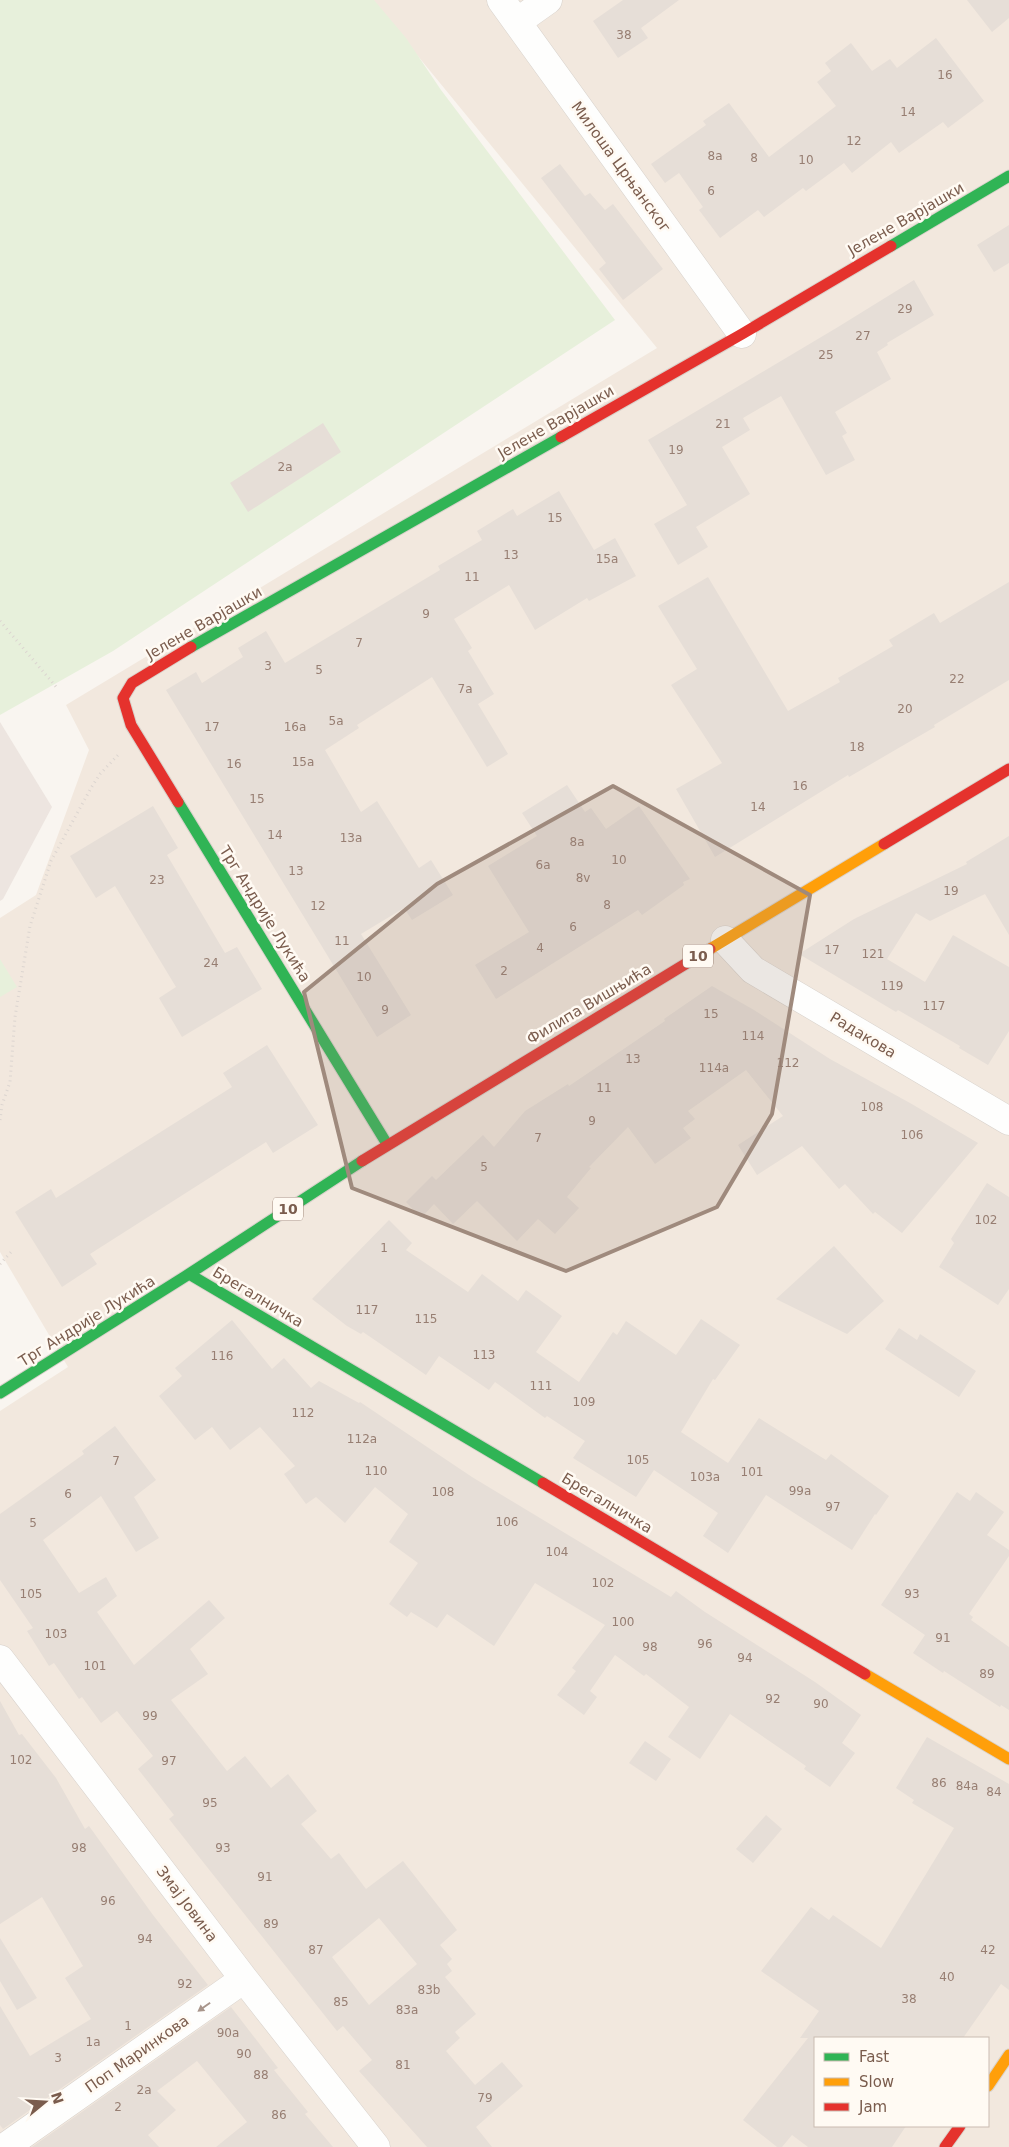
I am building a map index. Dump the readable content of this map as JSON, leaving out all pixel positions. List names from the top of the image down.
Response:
{
  "streets": {
    "street": [
      "Милоша Црњанског",
      "Јелене Варјашки",
      "Трг Андрије Лукића",
      "10",
      "Филипа Вишњића",
      "Радакова",
      "Брегалничка",
      "Змај Јовина",
      "Поп Маринкова"
    ]
  },
  "crossings": [
    ["Милоша Црњанског", "Јелене Варјашки"],
    ["Јелене Варјашки", "Трг Андрије Лукића"],
    ["Трг Андрије Лукића", "Филипа Вишњића"],
    ["Трг Андрије Лукића", "Брегалничка"],
    ["Филипа Вишњића", "Радакова"],
    ["Филипа Вишњића", "Брегалничка"],
    ["Змај Јовина", "Поп Маринкова"]
  ],
  "one_way": ["Поп Маринкова"],
  "house_numbers": [
    "38",
    "16",
    "14",
    "12",
    "8a",
    "8",
    "10",
    "6",
    "29",
    "27",
    "25",
    "21",
    "19",
    "2a",
    "15",
    "13",
    "15a",
    "11",
    "9",
    "7",
    "3",
    "5",
    "22",
    "7a",
    "20",
    "5a",
    "17",
    "16a",
    "18",
    "15a",
    "16",
    "16",
    "15",
    "14",
    "14",
    "13a",
    "8a",
    "10",
    "6a",
    "13",
    "8v",
    "23",
    "19",
    "8",
    "12",
    "6",
    "11",
    "4",
    "17",
    "121",
    "24",
    "2",
    "10",
    "119",
    "117",
    "9",
    "15",
    "114",
    "13",
    "112",
    "114a",
    "11",
    "108",
    "9",
    "106",
    "7",
    "5",
    "102",
    "1",
    "117",
    "115",
    "113",
    "116",
    "111",
    "109",
    "112",
    "112a",
    "105",
    "7",
    "110",
    "101",
    "103a",
    "99a",
    "108",
    "6",
    "97",
    "106",
    "5",
    "104",
    "102",
    "105",
    "93",
    "100",
    "103",
    "91",
    "96",
    "98",
    "94",
    "101",
    "89",
    "92",
    "90",
    "99",
    "102",
    "97",
    "86",
    "84a",
    "84",
    "95",
    "98",
    "93",
    "91",
    "96",
    "89",
    "94",
    "87",
    "42",
    "40",
    "92",
    "83b",
    "38",
    "85",
    "83a",
    "1",
    "90a",
    "1a",
    "90",
    "3",
    "81",
    "88",
    "2a",
    "79",
    "2",
    "86"
  ],
  "legend": ["Fast", "Slow", "Jam"],
  "north": "right"
}
